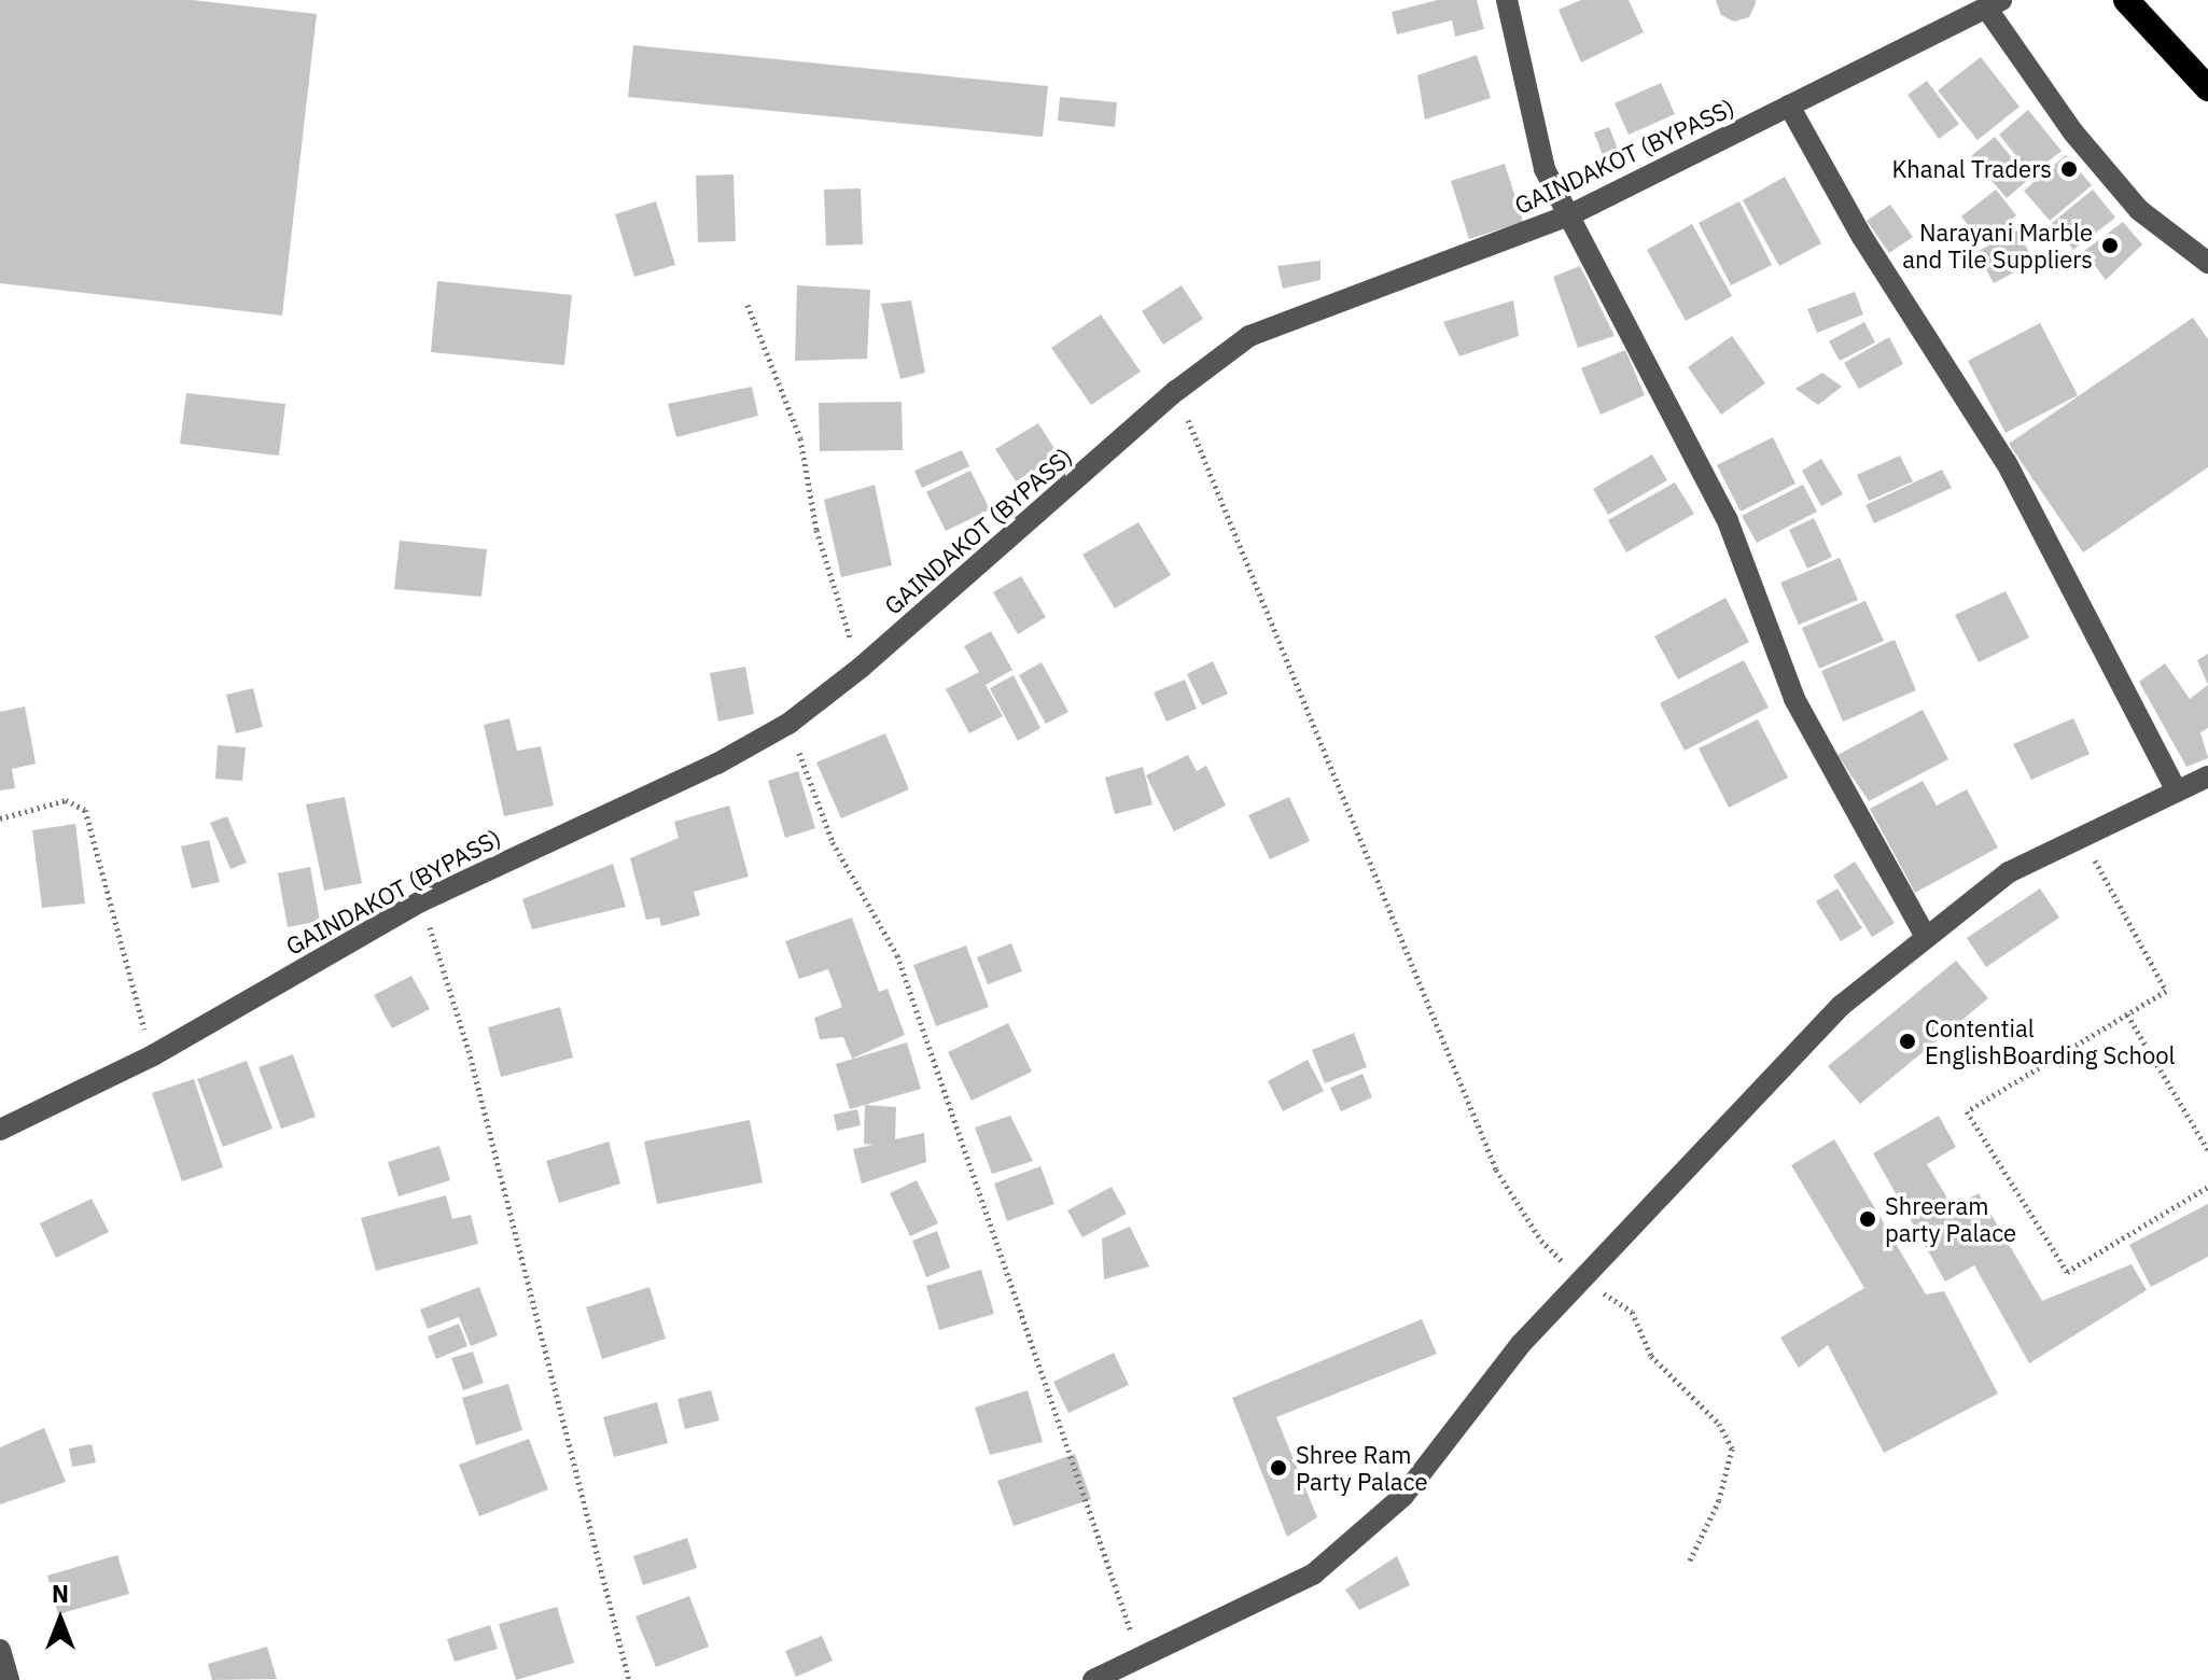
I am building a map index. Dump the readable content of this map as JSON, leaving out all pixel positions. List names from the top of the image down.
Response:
{
  "streets": {
    "street": ["GAINDAKOT (BYPASS)"]
  },
  "places": [
    "Khanal Traders",
    "Narayani Marble and Tile Suppliers",
    "Contential EnglishBoarding School",
    "Shreeram party Palace",
    "Shree Ram Party Palace"
  ],
  "north": "top"
}
